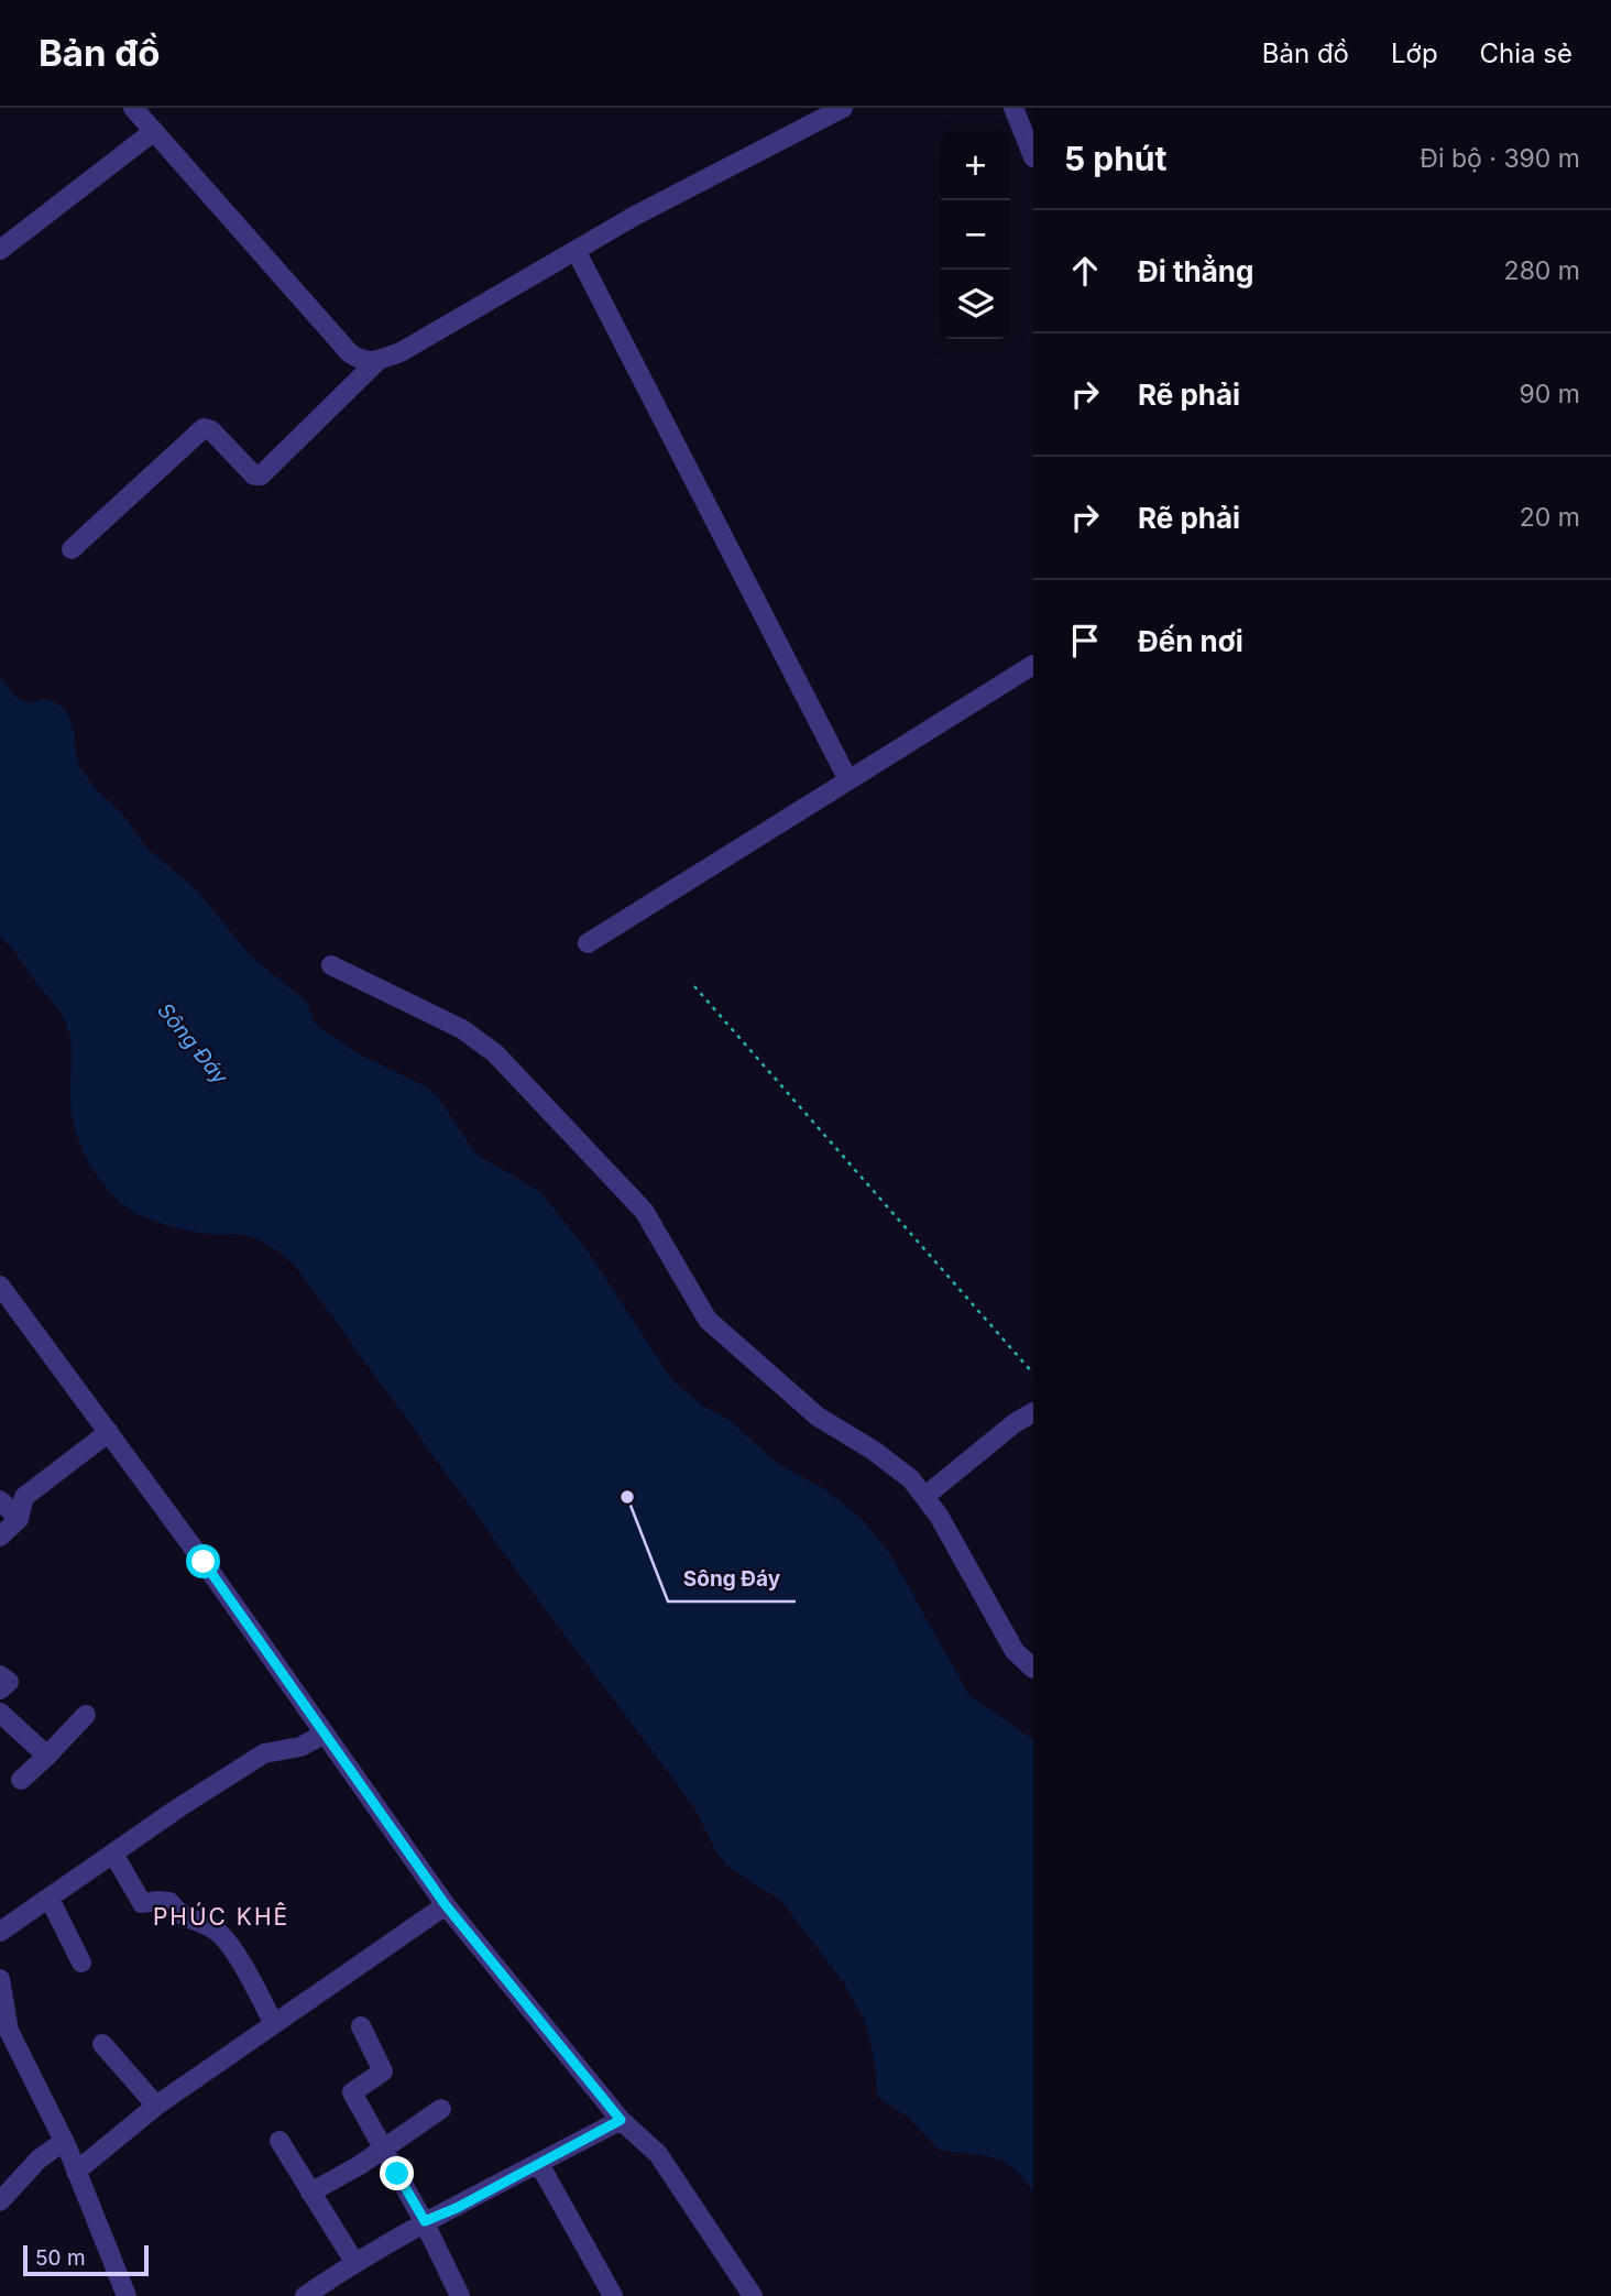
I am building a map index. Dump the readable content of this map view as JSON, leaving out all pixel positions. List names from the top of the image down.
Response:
{
  "districts": ["PHÚC KHÊ"],
  "water": ["Sông Đáy"],
  "places": ["Sông Đáy"],
  "scale_bar": "50 m",
  "page": {
    "header": "Bản đồ",
    "nav": ["Bản đồ", "Lớp", "Chia sẻ"],
    "heading": ["5 phút", "Đi bộ · 390 m"],
    "map_buttons": ["+", "−"],
    "list": [
      ["Đi thẳng", "280 m"],
      ["Rẽ phải", "90 m"],
      ["Rẽ phải", "20 m"],
      "Đến nơi"
    ],
    "scale": "50 m"
  }
}
